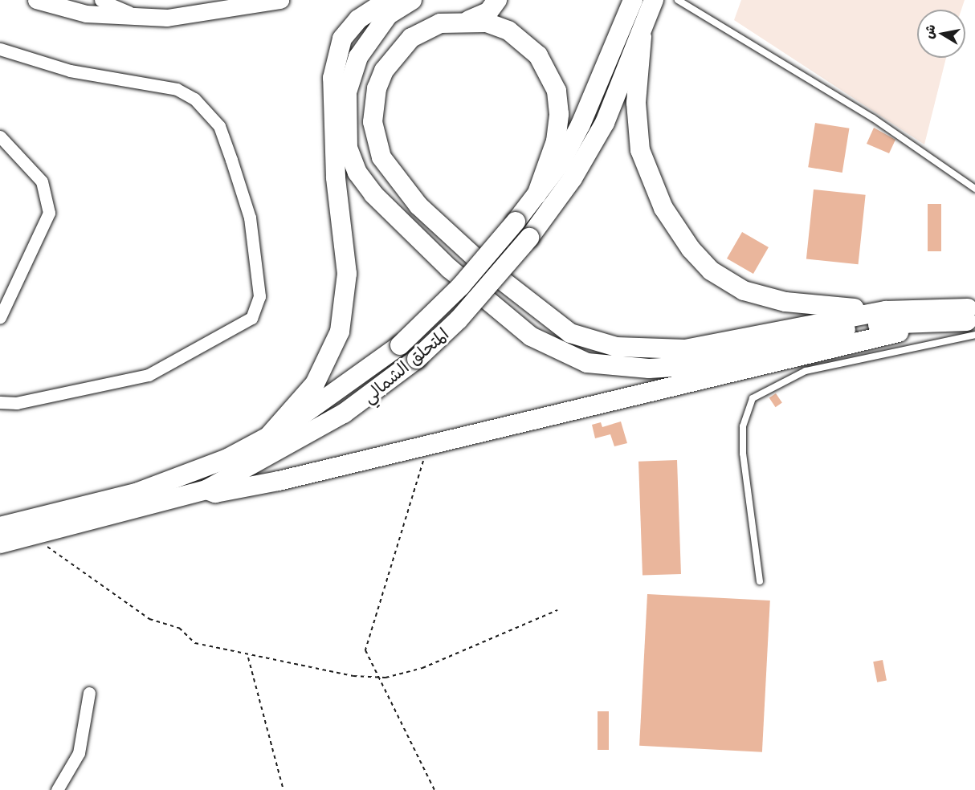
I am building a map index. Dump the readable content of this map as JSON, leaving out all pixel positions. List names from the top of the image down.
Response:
{
  "streets": {
    "highway": ["المتحلق الشمالي"]
  },
  "north": "left"
}
